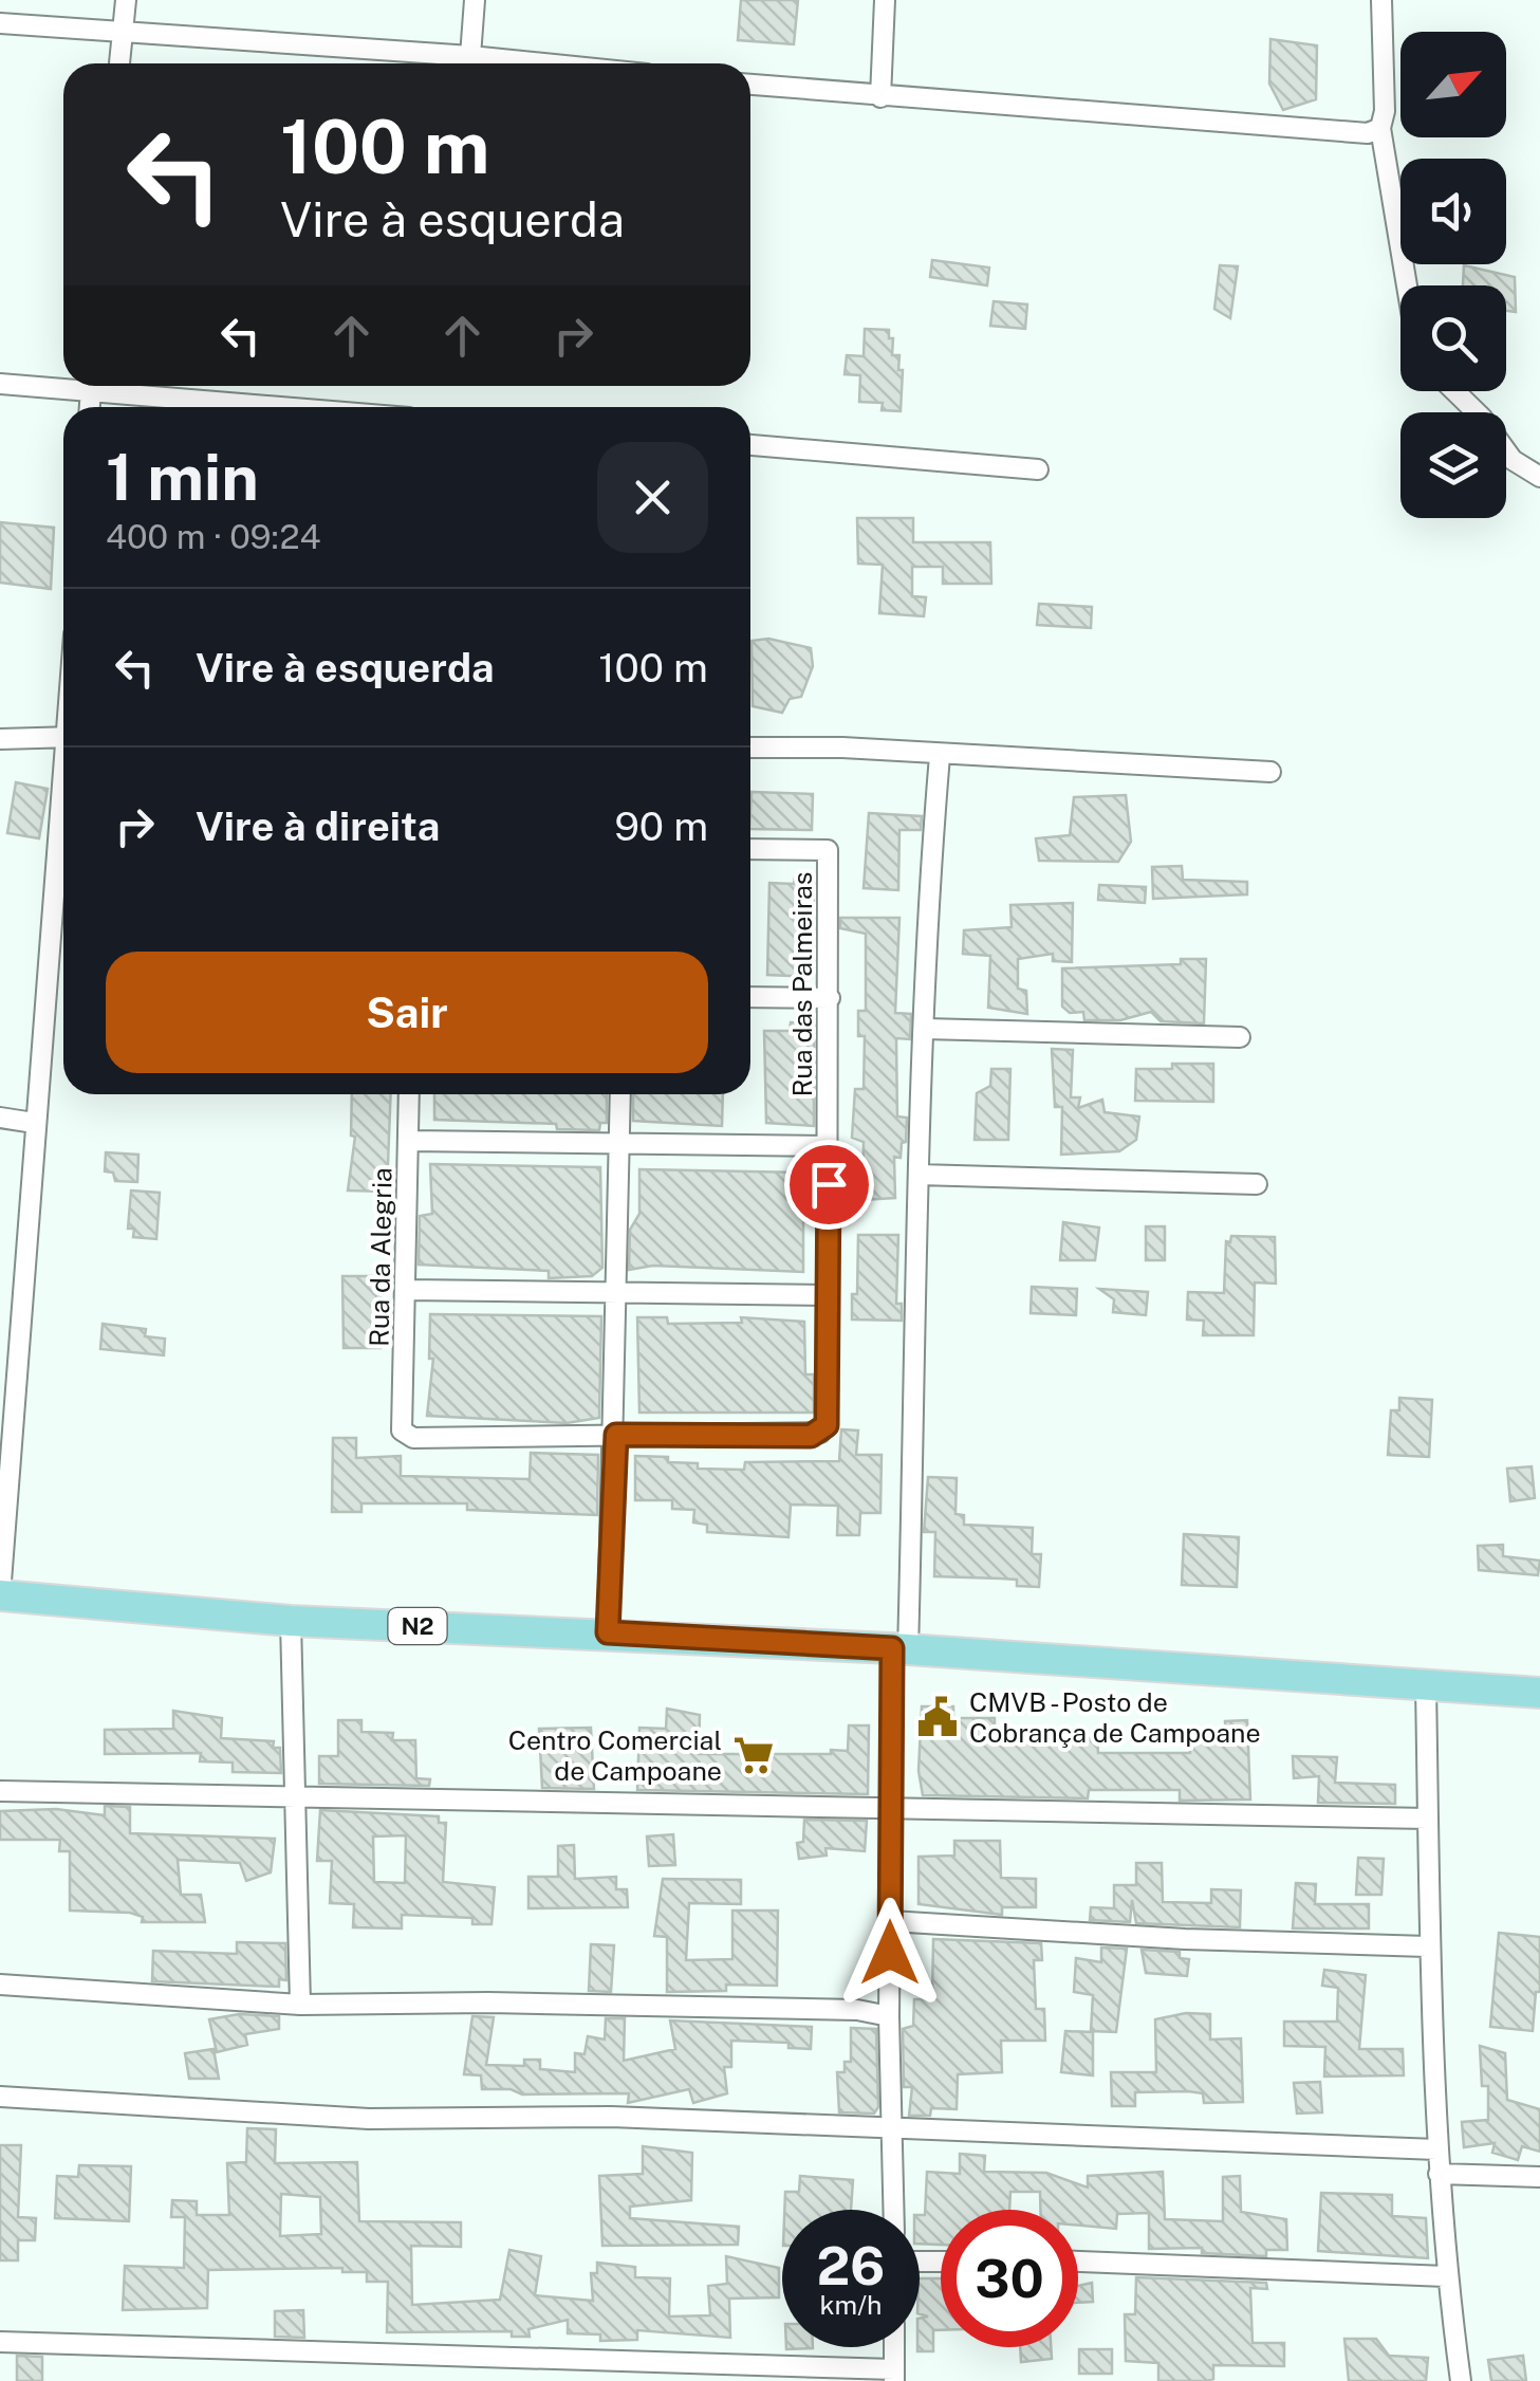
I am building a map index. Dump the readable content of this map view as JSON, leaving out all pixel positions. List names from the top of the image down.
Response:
{
  "streets": {
    "main road": ["N2"],
    "street": ["Rua das Palmeiras", "Rua da Alegria"]
  },
  "crossings": [
    ["Rua das Palmeiras", "Rua da Alegria"]
  ],
  "places": {
    "public building": ["CMVB - Posto de Cobrança de Campoane"],
    "supermarket": ["Centro Comercial de Campoane"]
  },
  "north": "top right",
  "page": {
    "turn": ["100 m", "Vire à esquerda"],
    "heading": ["1 min", "400 m · 09:24"],
    "list": [
      {
        "name": "Vire à esquerda",
        "value": "100 m"
      },
      {
        "name": "Vire à direita",
        "value": "90 m"
      }
    ],
    "buttons": "Sair",
    "speed": "26 km/h",
    "limit": "30"
  }
}
